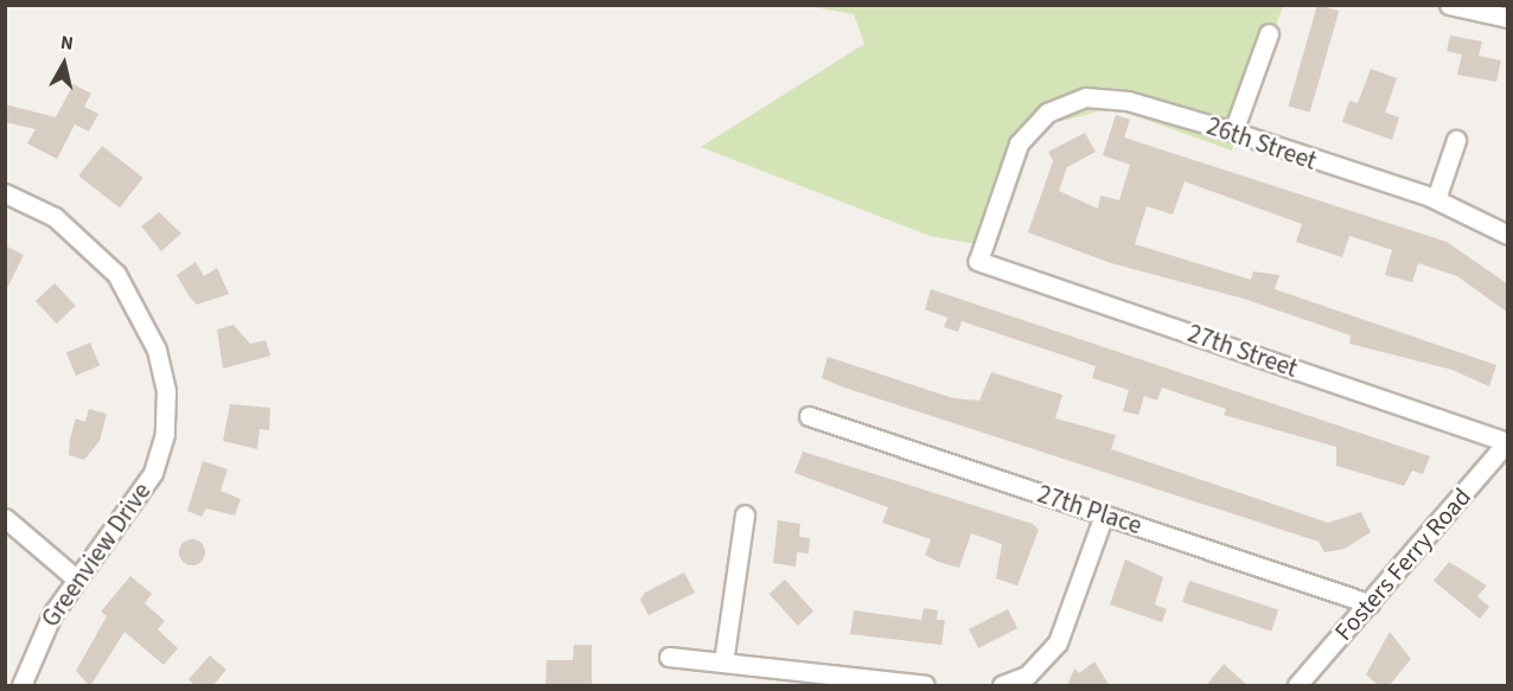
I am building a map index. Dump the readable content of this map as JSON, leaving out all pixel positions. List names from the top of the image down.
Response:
{
  "streets": {
    "street": [
      "26th Street",
      "27th Street",
      "27th Place",
      "Greenview Drive",
      "Fosters Ferry Road"
    ]
  },
  "crossings": [
    ["26th Street", "27th Street"],
    ["27th Street", "Fosters Ferry Road"],
    ["27th Place", "Fosters Ferry Road"]
  ],
  "north": "top"
}
